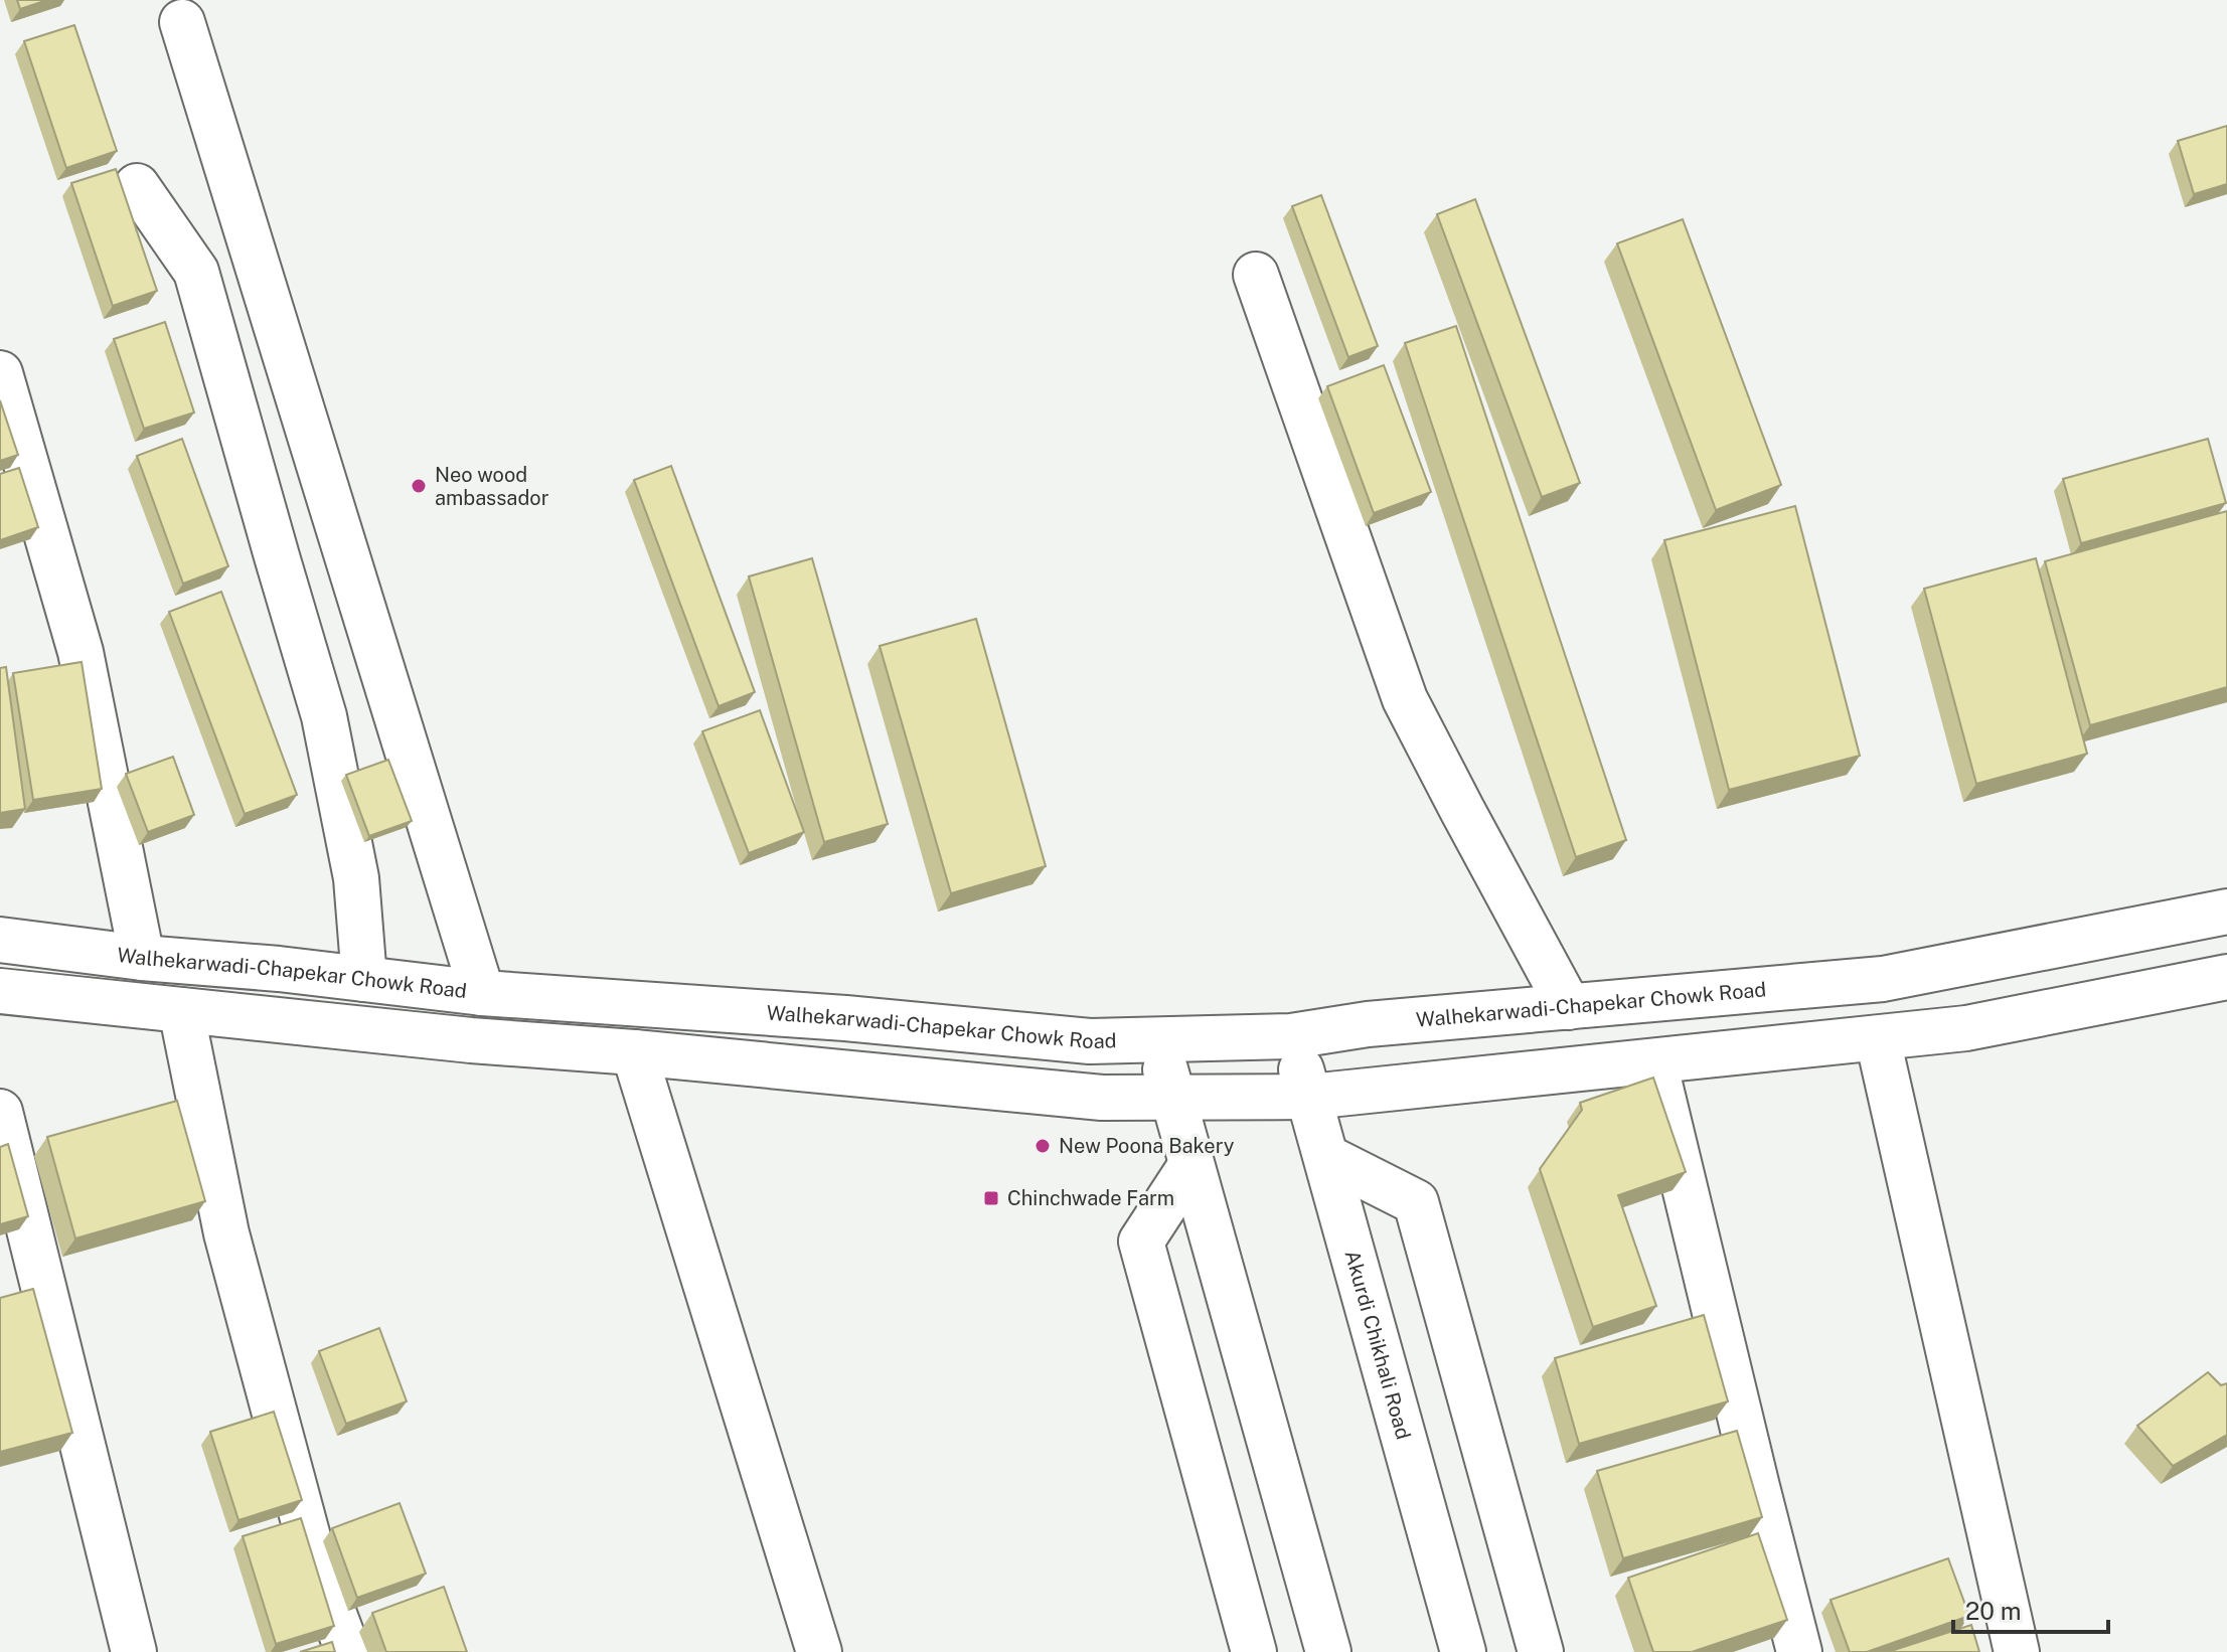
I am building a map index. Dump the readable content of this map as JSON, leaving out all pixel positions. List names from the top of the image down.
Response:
{
  "streets": {
    "main road": ["Walhekarwadi-Chapekar Chowk Road", "Akurdi Chikhali Road"]
  },
  "crossings": [
    ["Walhekarwadi-Chapekar Chowk Road", "Akurdi Chikhali Road"]
  ],
  "places": {
    "other": ["Neo wood ambassador", "New Poona Bakery"],
    "transit": ["Chinchwade Farm"]
  },
  "scale_bar": "20 m"
}
